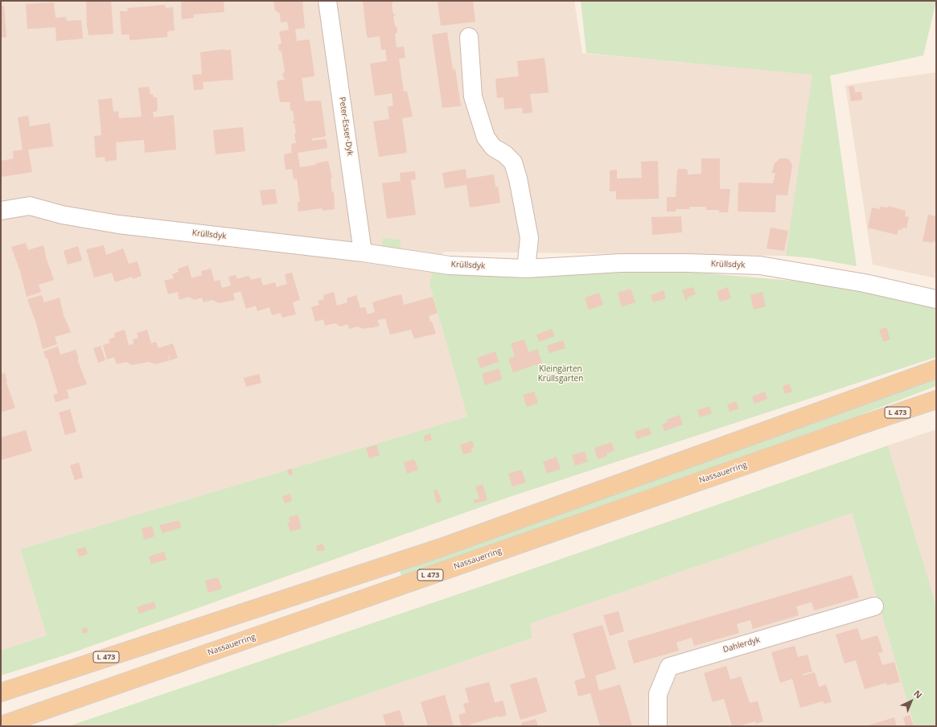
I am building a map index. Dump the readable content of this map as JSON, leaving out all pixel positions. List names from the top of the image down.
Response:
{
  "streets": {
    "main road": ["L 473", "Nassauerring"],
    "street": ["Peter-Esser-Dyk", "Krüllsdyk", "Dahlerdyk"]
  },
  "crossings": [
    ["Peter-Esser-Dyk", "Krüllsdyk"]
  ],
  "parks": ["Kleingärten Krüllsgarten"],
  "north": "top right"
}
